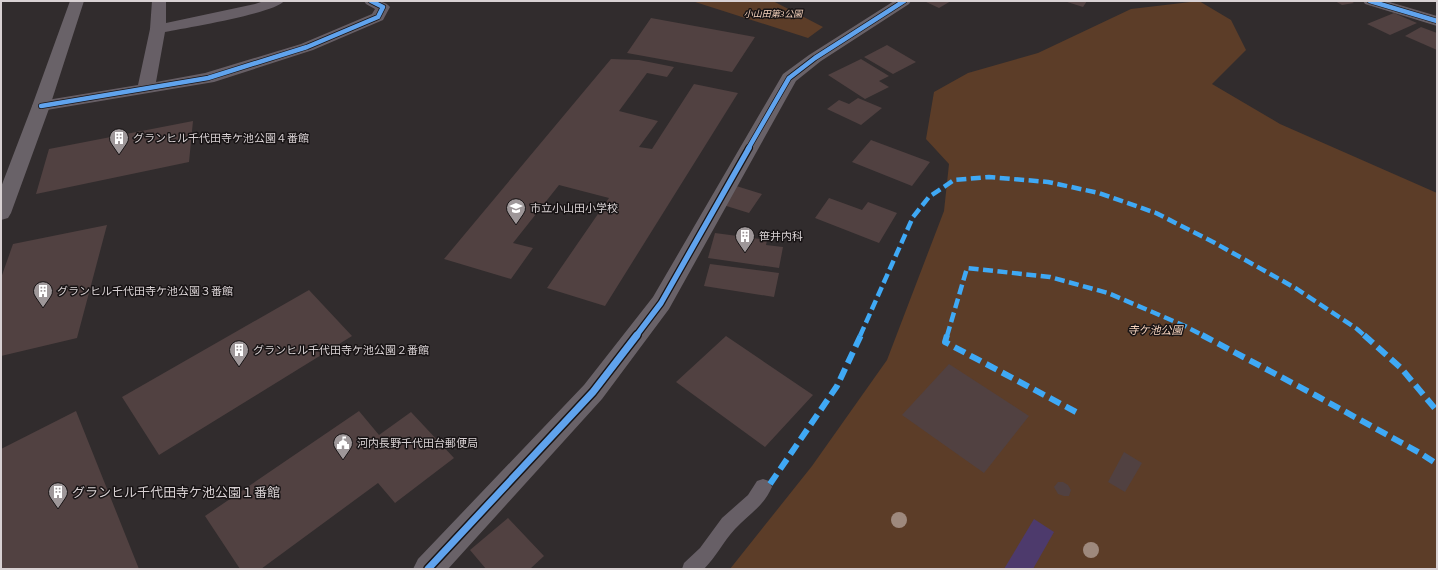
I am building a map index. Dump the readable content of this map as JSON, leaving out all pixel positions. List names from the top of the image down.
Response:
{
  "parks": ["小山田第3公園", "寺ケ池公園"],
  "places": {
    "building": [
      "グランヒル千代田寺ケ池公園４番館",
      "笹井内科",
      "グランヒル千代田寺ケ池公園３番館",
      "グランヒル千代田寺ケ池公園２番館",
      "グランヒル千代田寺ケ池公園１番館"
    ],
    "school or university": ["市立小山田小学校"],
    "public building": ["河内長野千代田台郵便局"]
  }
}
